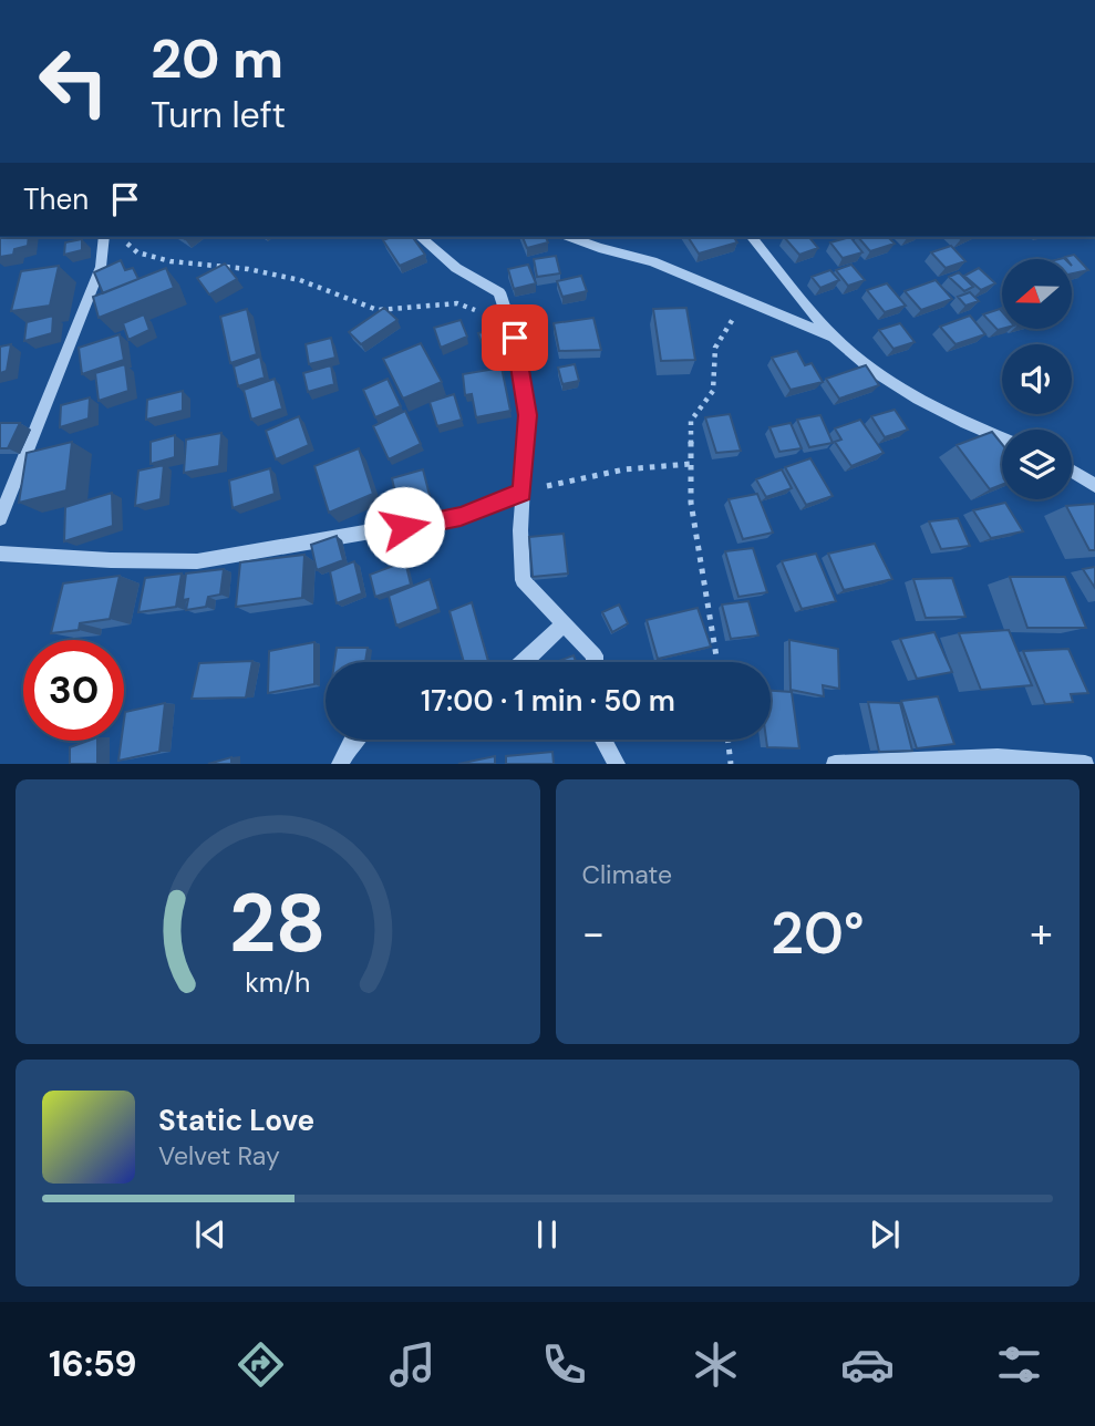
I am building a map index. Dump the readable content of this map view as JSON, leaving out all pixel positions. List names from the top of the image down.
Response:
{
  "north": "left",
  "page": {
    "turn": ["20 m", "Turn left"],
    "then": "Then",
    "limit": "30",
    "trip": "17:00 · 1 min · 50 m",
    "tile": "Climate",
    "heat": ["−", "20°", "+"],
    "song": ["Static Love", "Velvet Ray"],
    "tabs": "16:59",
    "gauge": ["28", "km/h"]
  }
}
